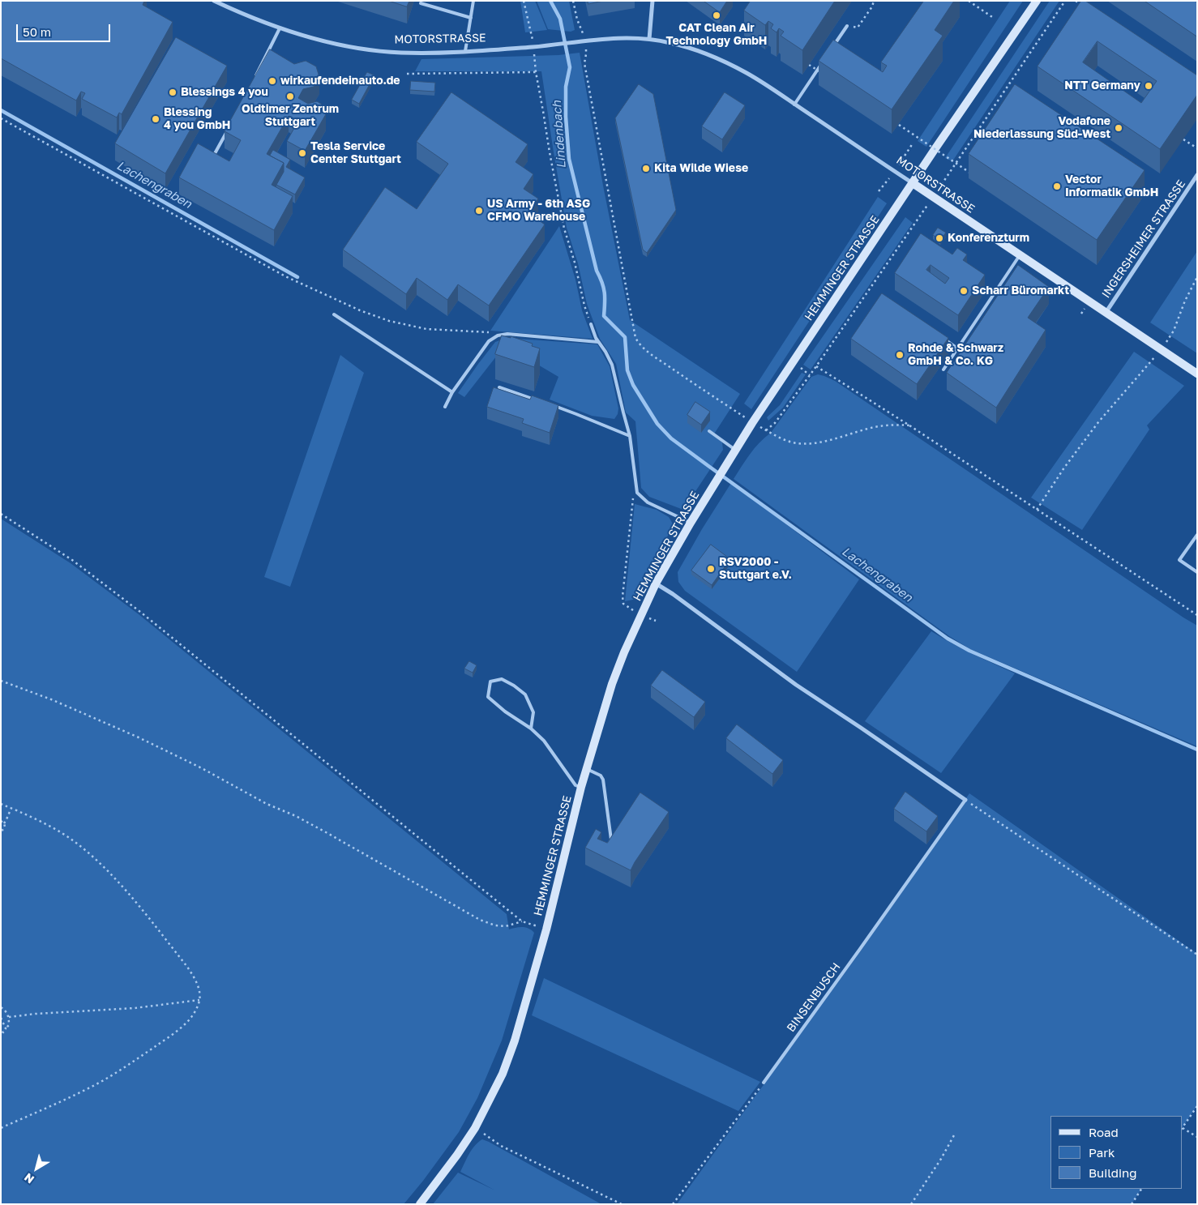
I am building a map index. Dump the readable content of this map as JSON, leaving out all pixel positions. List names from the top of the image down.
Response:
{
  "streets": {
    "main road": ["MOTORSTRASSE", "HEMMINGER STRASSE"],
    "street": ["INGERSHEIMER STRASSE"],
    "lane": ["BINSENBUSCH"]
  },
  "crossings": [
    ["MOTORSTRASSE", "INGERSHEIMER STRASSE"],
    ["MOTORSTRASSE", "HEMMINGER STRASSE"]
  ],
  "water": ["Lindenbach", "Lachengraben"],
  "places": [
    "CAT Clean Air Technology GmbH",
    "wirkaufendeinauto.de",
    "NTT Germany",
    "Blessings 4 you",
    "Oldtimer Zentrum Stuttgart",
    "Blessing 4 you GmbH",
    "Vodafone Niederlassung Süd-West",
    "Tesla Service Center Stuttgart",
    "Kita Wilde Wiese",
    "Vector Informatik GmbH",
    "US Army - 6th ASG CFMO Warehouse",
    "Konferenzturm",
    "Scharr Büromarkt",
    "Rohde & Schwarz GmbH & Co. KG",
    "RSV2000 - Stuttgart e.V."
  ],
  "legend": ["Road", "Park", "Building"],
  "scale_bar": "50 m",
  "north": "bottom left"
}
